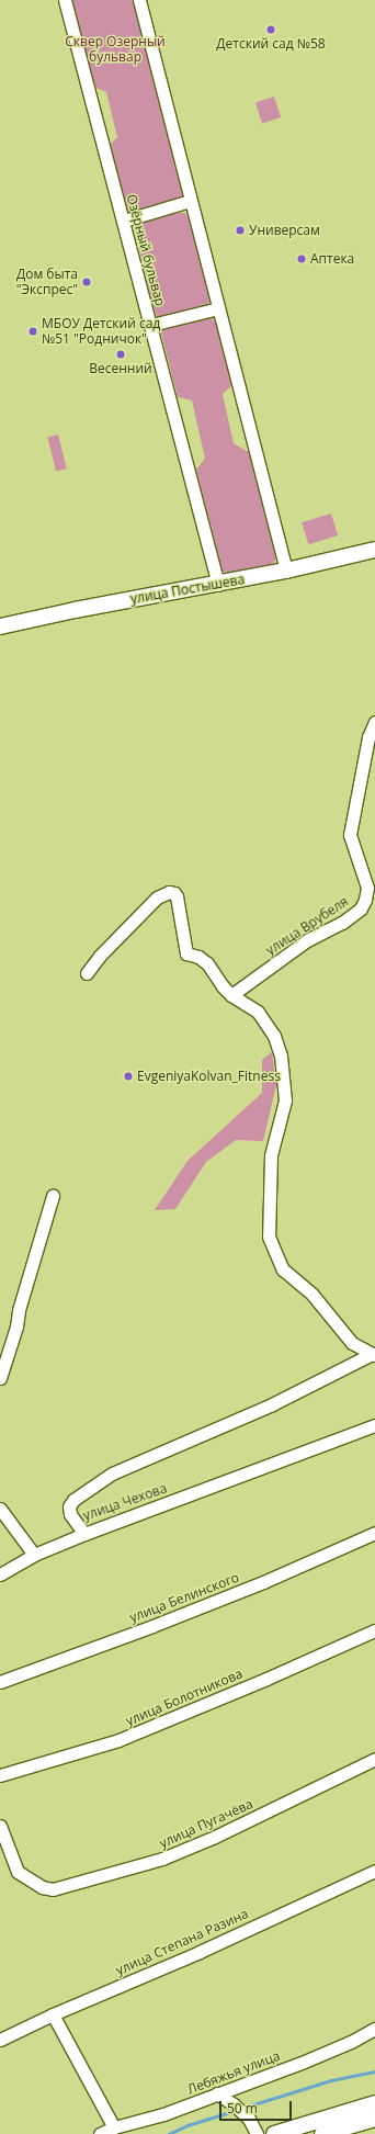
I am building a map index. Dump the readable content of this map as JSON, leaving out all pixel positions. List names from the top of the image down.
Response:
{
  "streets": {
    "main road": ["улица Постышева"],
    "street": [
      "Озёрный бульвар",
      "улица Врубеля",
      "улица Чехова",
      "улица Белинского",
      "улица Болотникова",
      "улица Пугачёва",
      "улица Степана Разина",
      "Лебяжья улица"
    ]
  },
  "crossings": [
    ["Озёрный бульвар", "улица Постышева"]
  ],
  "parks": ["Сквер Озерный бульвар"],
  "places": [
    "Детский сад №58",
    "Универсам",
    "Аптека",
    "Дом быта \"Экспрес\"",
    "МБОУ Детский сад №51 \"Родничок\"",
    "Весенний",
    "EvgeniyaKolvan_Fitness"
  ],
  "scale_bar": "50 m"
}
